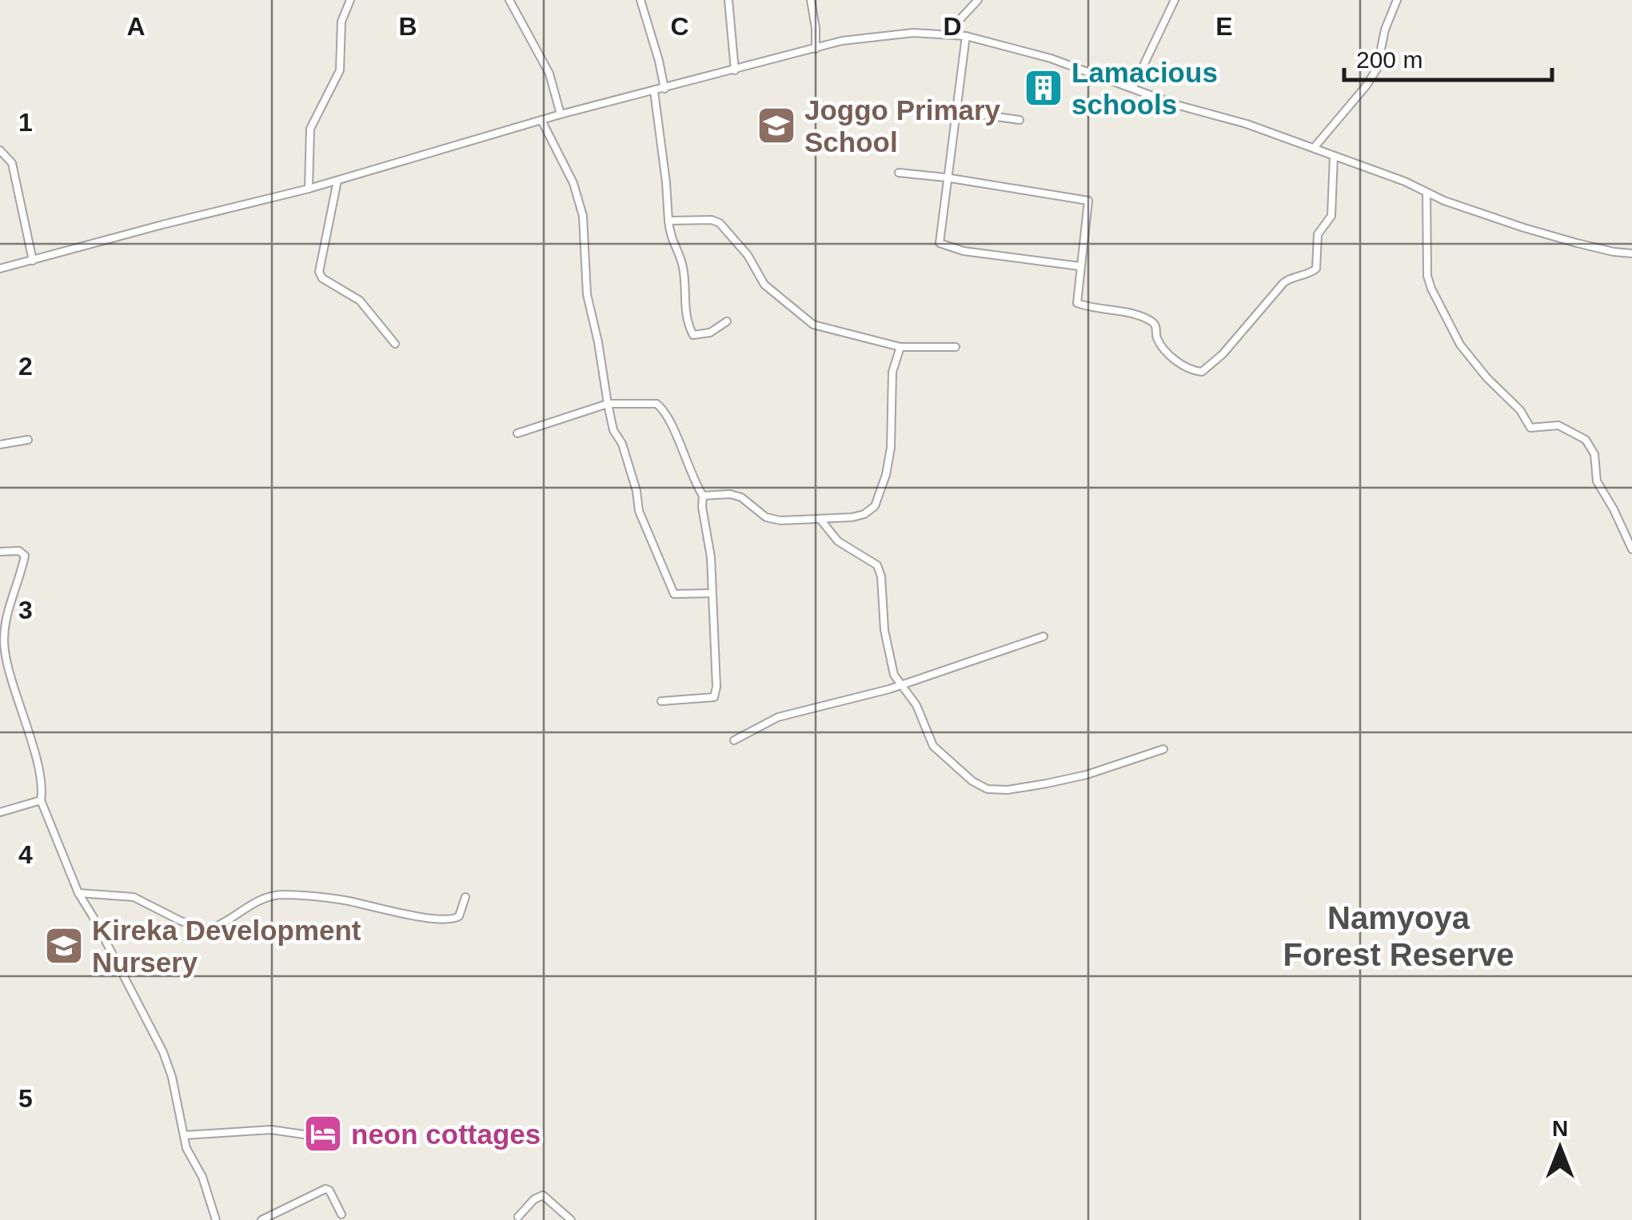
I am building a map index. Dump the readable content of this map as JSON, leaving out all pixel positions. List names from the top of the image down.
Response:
{
  "districts": ["Namyoya Forest Reserve"],
  "places": {
    "building": ["Lamacious schools"],
    "school or university": ["Joggo Primary School", "Kireka Development Nursery"],
    "hotel": ["neon cottages"]
  },
  "scale_bar": "200 m",
  "north": "top",
  "grid": {
    "columns": [
      "A",
      "B",
      "C",
      "D",
      "E"
    ],
    "rows": [
      "1",
      "2",
      "3",
      "4",
      "5"
    ]
  }
}
